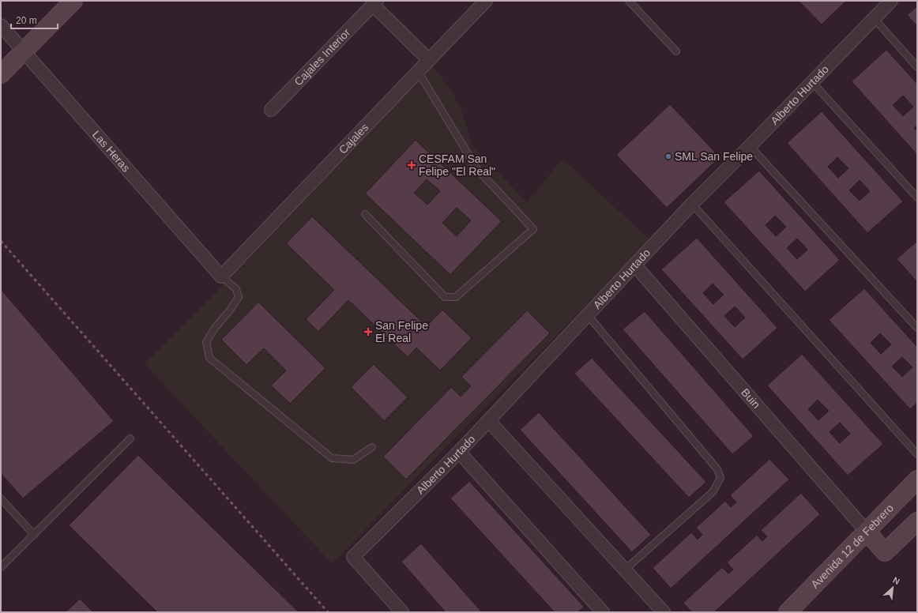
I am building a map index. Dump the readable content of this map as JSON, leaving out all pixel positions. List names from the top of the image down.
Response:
{
  "streets": {
    "street": [
      "Cajales Interior",
      "Alberto Hurtado",
      "Cajales",
      "Las Heras",
      "Buin",
      "Avenida 12 de Febrero"
    ]
  },
  "crossings": [
    ["Cajales Interior", "Cajales"],
    ["Alberto Hurtado", "Buin"],
    ["Cajales", "Las Heras"],
    ["Buin", "Avenida 12 de Febrero"]
  ],
  "places": {
    "other": ["SML San Felipe"],
    "health": ["CESFAM San Felipe \"El Real\"", "San Felipe El Real"]
  },
  "scale_bar": "20 m",
  "north": "top right"
}
